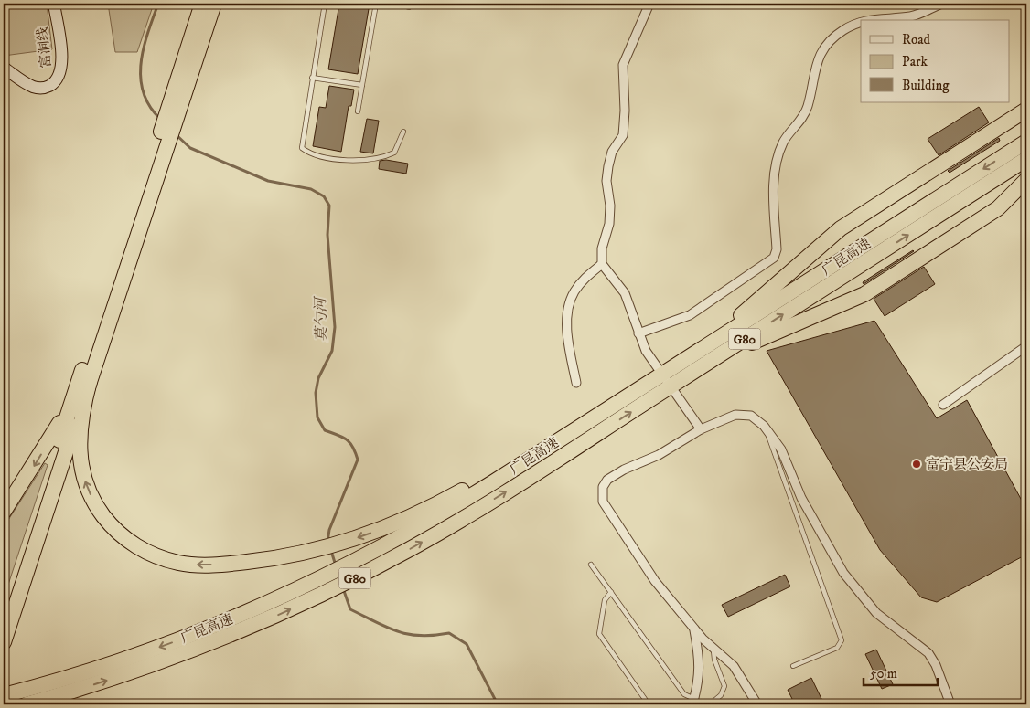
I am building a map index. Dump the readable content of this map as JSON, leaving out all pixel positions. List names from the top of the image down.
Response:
{
  "streets": {
    "highway": ["广昆高速", "G80"],
    "main road": ["富洞线"]
  },
  "water": ["莫勺河"],
  "places": ["富宁县公安局"],
  "legend": ["Road", "Park", "Building"],
  "scale_bar": "50 m"
}
